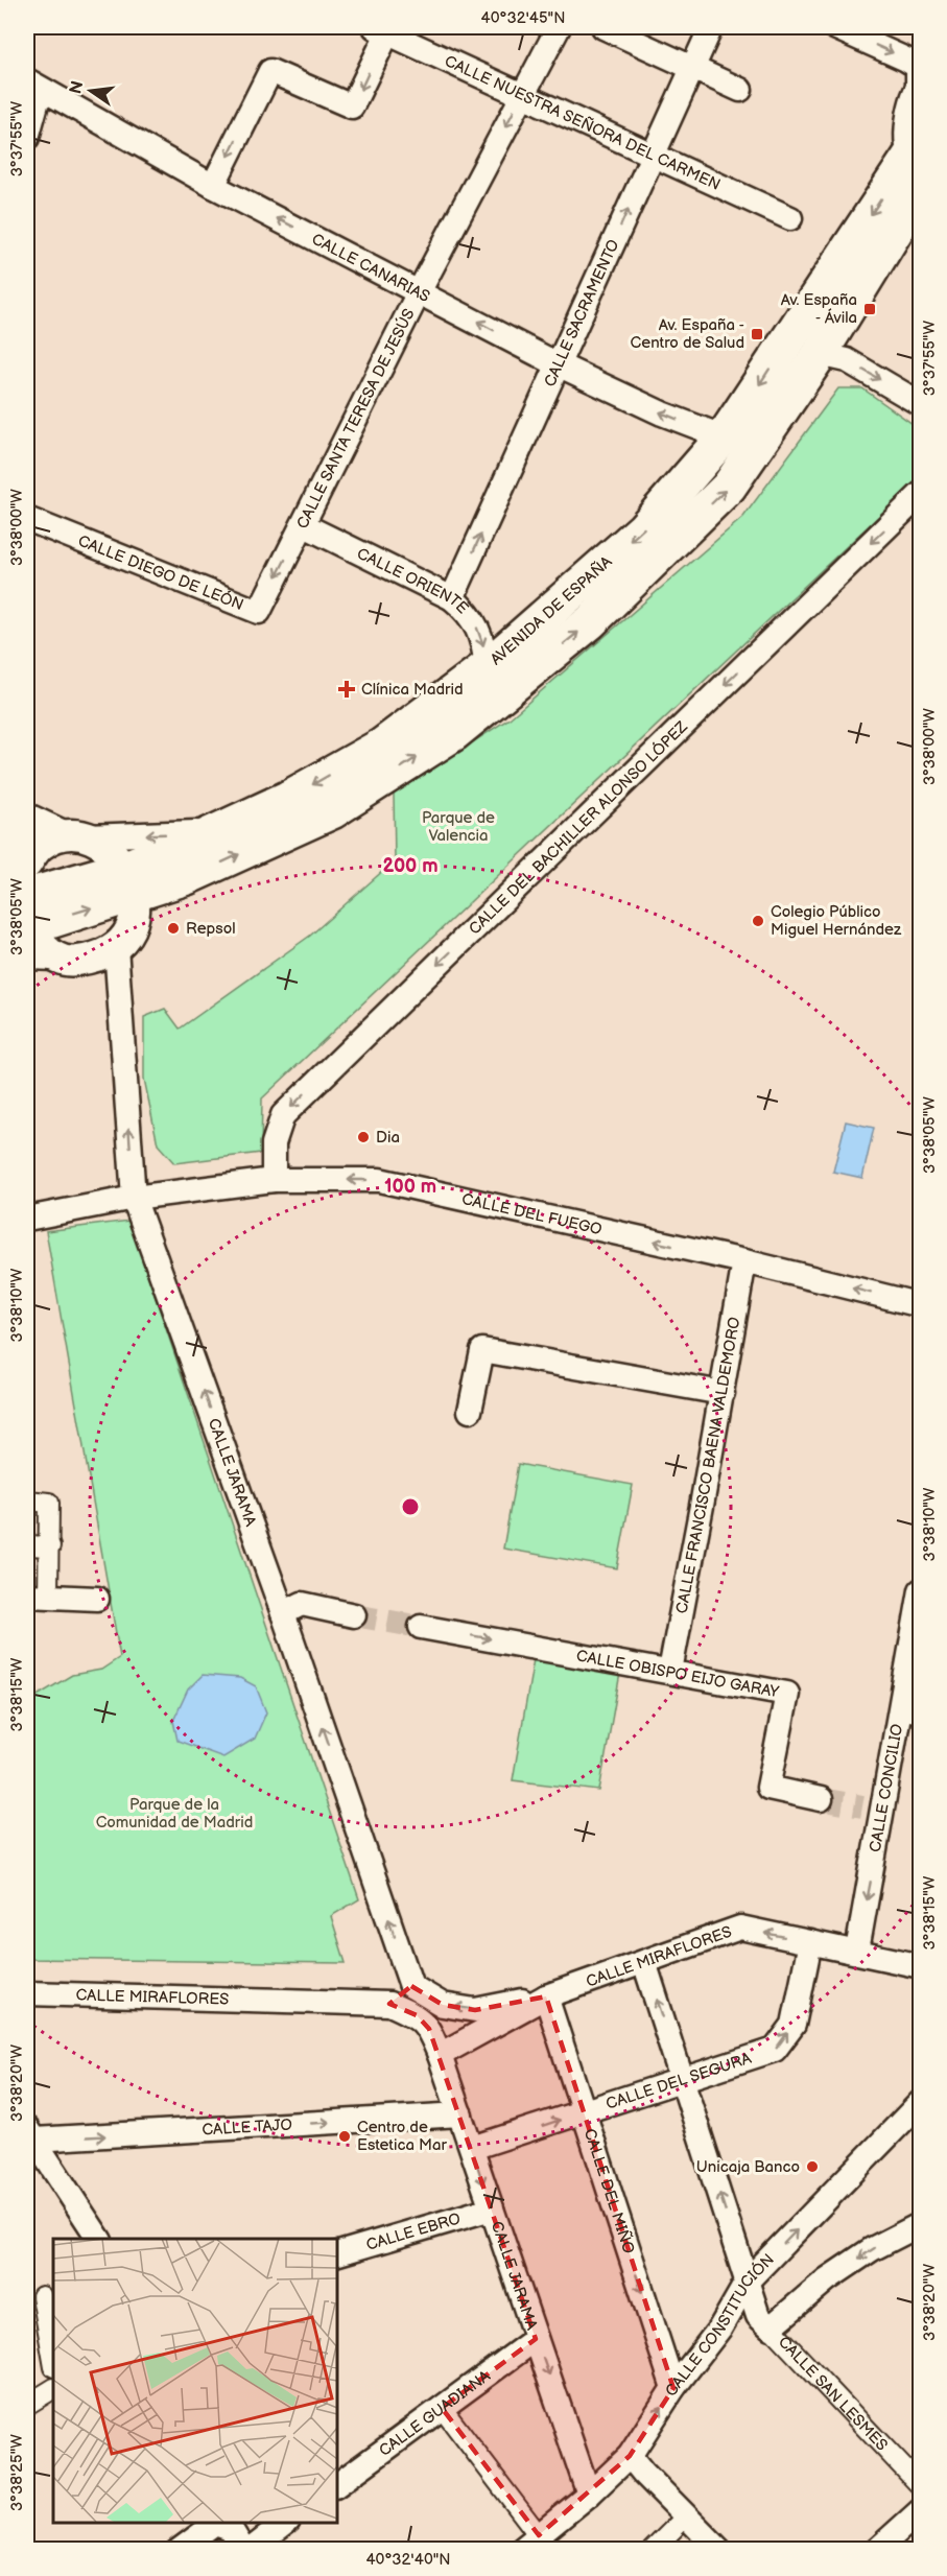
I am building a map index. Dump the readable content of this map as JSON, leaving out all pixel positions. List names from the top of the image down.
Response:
{
  "streets": {
    "main road": ["AVENIDA DE ESPAÑA"],
    "street": [
      "CALLE NUESTRA SEÑORA DEL CARMEN",
      "CALLE CANARIAS",
      "CALLE SACRAMENTO",
      "CALLE SANTA TERESA DE JESÚS",
      "CALLE DIEGO DE LEÓN",
      "CALLE ORIENTE",
      "CALLE DEL BACHILLER ALONSO LÓPEZ",
      "CALLE DEL FUEGO",
      "CALLE FRANCISCO BAENA VALDEMORO",
      "CALLE JARAMA",
      "CALLE OBISPO EIJO GARAY",
      "CALLE CONCILIO",
      "CALLE MIRAFLORES",
      "CALLE DEL SEGURA",
      "CALLE TAJO",
      "CALLE DEL MIÑO",
      "CALLE EBRO",
      "CALLE CONSTITUCIÓN",
      "CALLE SAN LESMES",
      "CALLE GUADIANA"
    ]
  },
  "crossings": [
    ["CALLE NUESTRA SEÑORA DEL CARMEN", "CALLE SACRAMENTO"],
    ["CALLE NUESTRA SEÑORA DEL CARMEN", "CALLE SANTA TERESA DE JESÚS"],
    ["CALLE CANARIAS", "CALLE SACRAMENTO"],
    ["CALLE CANARIAS", "CALLE SANTA TERESA DE JESÚS"],
    ["CALLE CANARIAS", "AVENIDA DE ESPAÑA"],
    ["CALLE SACRAMENTO", "CALLE ORIENTE"],
    ["CALLE SANTA TERESA DE JESÚS", "CALLE DIEGO DE LEÓN"],
    ["CALLE SANTA TERESA DE JESÚS", "CALLE ORIENTE"],
    ["CALLE ORIENTE", "AVENIDA DE ESPAÑA"],
    ["CALLE DEL BACHILLER ALONSO LÓPEZ", "CALLE DEL FUEGO"],
    ["CALLE DEL FUEGO", "CALLE FRANCISCO BAENA VALDEMORO"],
    ["CALLE DEL FUEGO", "CALLE JARAMA"],
    ["CALLE FRANCISCO BAENA VALDEMORO", "CALLE OBISPO EIJO GARAY"],
    ["CALLE JARAMA", "CALLE MIRAFLORES"],
    ["CALLE JARAMA", "CALLE DEL SEGURA"],
    ["CALLE JARAMA", "CALLE TAJO"],
    ["CALLE JARAMA", "CALLE EBRO"],
    ["CALLE JARAMA", "CALLE CONSTITUCIÓN"],
    ["CALLE JARAMA", "CALLE GUADIANA"],
    ["CALLE CONCILIO", "CALLE MIRAFLORES"],
    ["CALLE MIRAFLORES", "CALLE DEL SEGURA"],
    ["CALLE MIRAFLORES", "CALLE DEL MIÑO"],
    ["CALLE DEL SEGURA", "CALLE DEL MIÑO"],
    ["CALLE DEL MIÑO", "CALLE CONSTITUCIÓN"]
  ],
  "one_way": [
    "CALLE CANARIAS",
    "CALLE SACRAMENTO",
    "CALLE SANTA TERESA DE JESÚS",
    "CALLE DEL BACHILLER ALONSO LÓPEZ",
    "CALLE DEL FUEGO",
    "CALLE OBISPO EIJO GARAY",
    "CALLE CONCILIO",
    "CALLE DEL SEGURA",
    "CALLE TAJO"
  ],
  "parks": ["Parque de Valencia", "Parque de la Comunidad de Madrid"],
  "places": {
    "transit": ["Av. España - Ávila", "Av. España - Centro de Salud"],
    "health": ["Clínica Madrid"],
    "other": [
      "Colegio Público Miguel Hernández",
      "Repsol",
      "Dia",
      "Centro de Estetica Mar",
      "Unicaja Banco"
    ]
  },
  "north": "left",
  "coordinates": [
    "40°32'45\"N",
    "3°37'55\"W",
    "3°38'00\"W",
    "3°38'05\"W",
    "3°38'10\"W",
    "3°38'15\"W",
    "3°38'20\"W",
    "3°38'25\"W",
    "40°32'40\"N"
  ],
  "rings": ["200 m", "100 m"]
}
